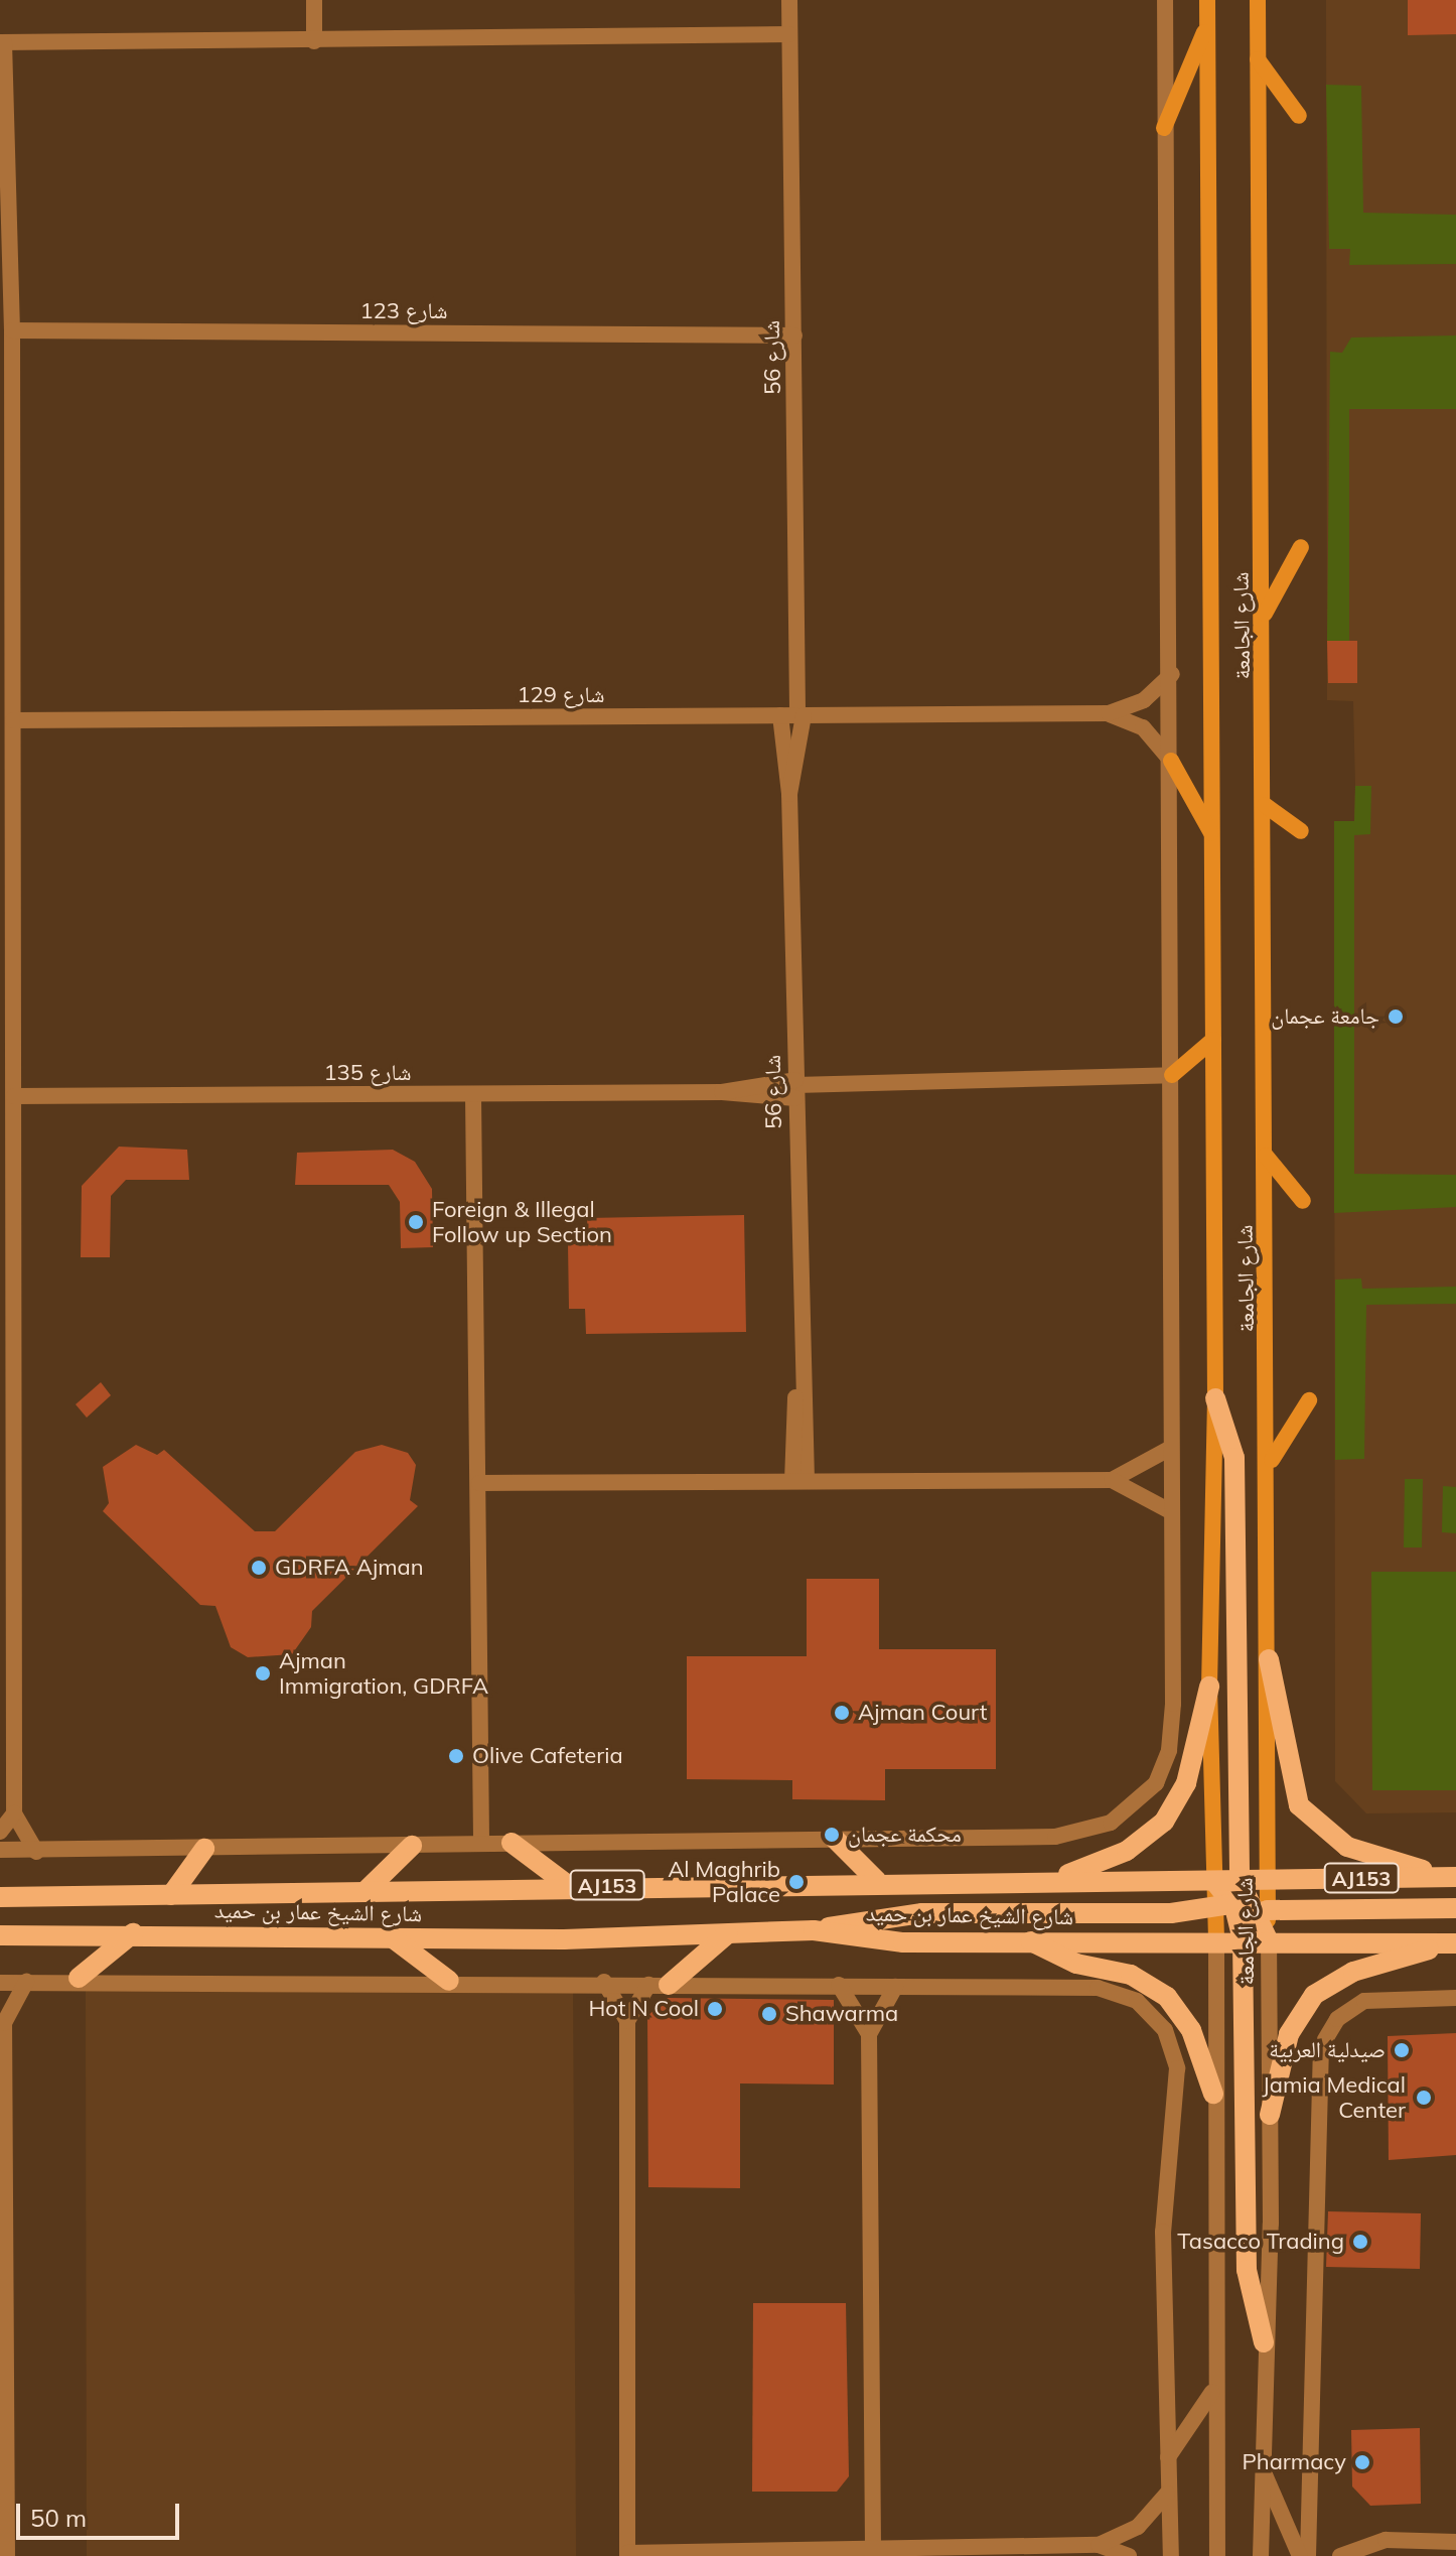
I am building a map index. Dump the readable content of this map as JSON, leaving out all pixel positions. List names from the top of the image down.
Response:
{
  "streets": {
    "main road": ["شارع الجامعة", "AJ153", "شارع الشيخ عمار بن حميد"],
    "street": [
      "شارع 123",
      "شارع 56",
      "شارع 129",
      "شارع 135"
    ]
  },
  "crossings": [
    ["شارع 123", "شارع 56"],
    ["شارع 56", "شارع 129"],
    ["شارع 56", "شارع 135"],
    ["شارع الجامعة", "شارع الشيخ عمار بن حميد"]
  ],
  "places": [
    "جامعة عجمان",
    "Foreign & Illegal Follow up Section",
    "GDRFA Ajman",
    "Ajman Immigration, GDRFA",
    "Ajman Court",
    "Olive Cafeteria",
    "محكمة عجمان",
    "Al Maghrib Palace",
    "Hot N Cool",
    "Shawarma",
    "صيدلية العربية",
    "Jamia Medical Center",
    "Tasacco Trading",
    "Pharmacy"
  ],
  "scale_bar": "50 m"
}
